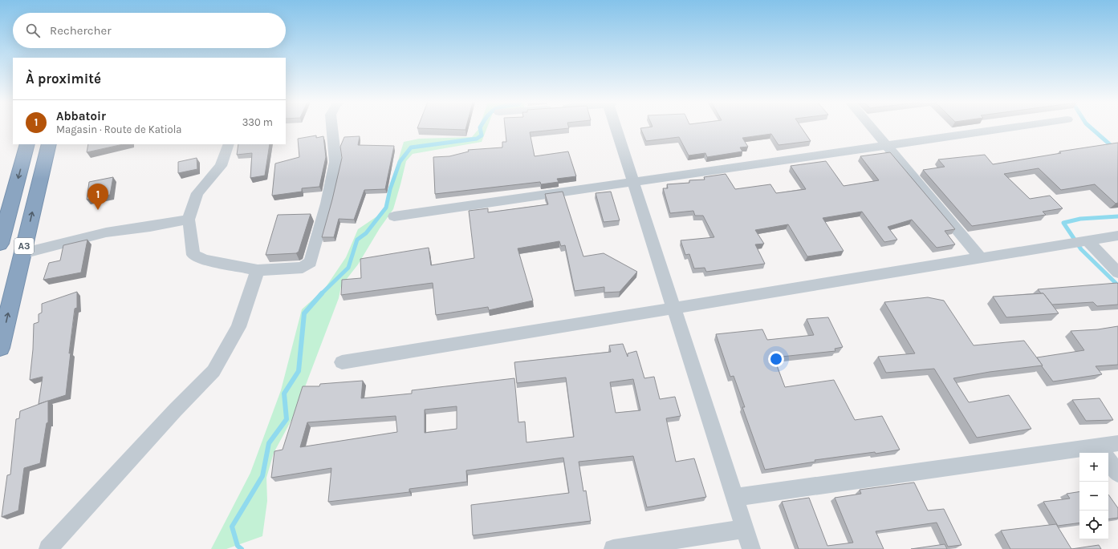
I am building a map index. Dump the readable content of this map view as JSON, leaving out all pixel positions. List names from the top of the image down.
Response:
{
  "streets": {
    "highway": ["A3"]
  },
  "page": {
    "search": "Rechercher",
    "heading": "À proximité",
    "list": [
      {
        "mark": "1",
        "name": "Abbatoir",
        "note": "Magasin · Route de Katiola",
        "value": "330 m"
      }
    ],
    "pins": "1",
    "map_buttons": ["+", "−"]
  }
}
